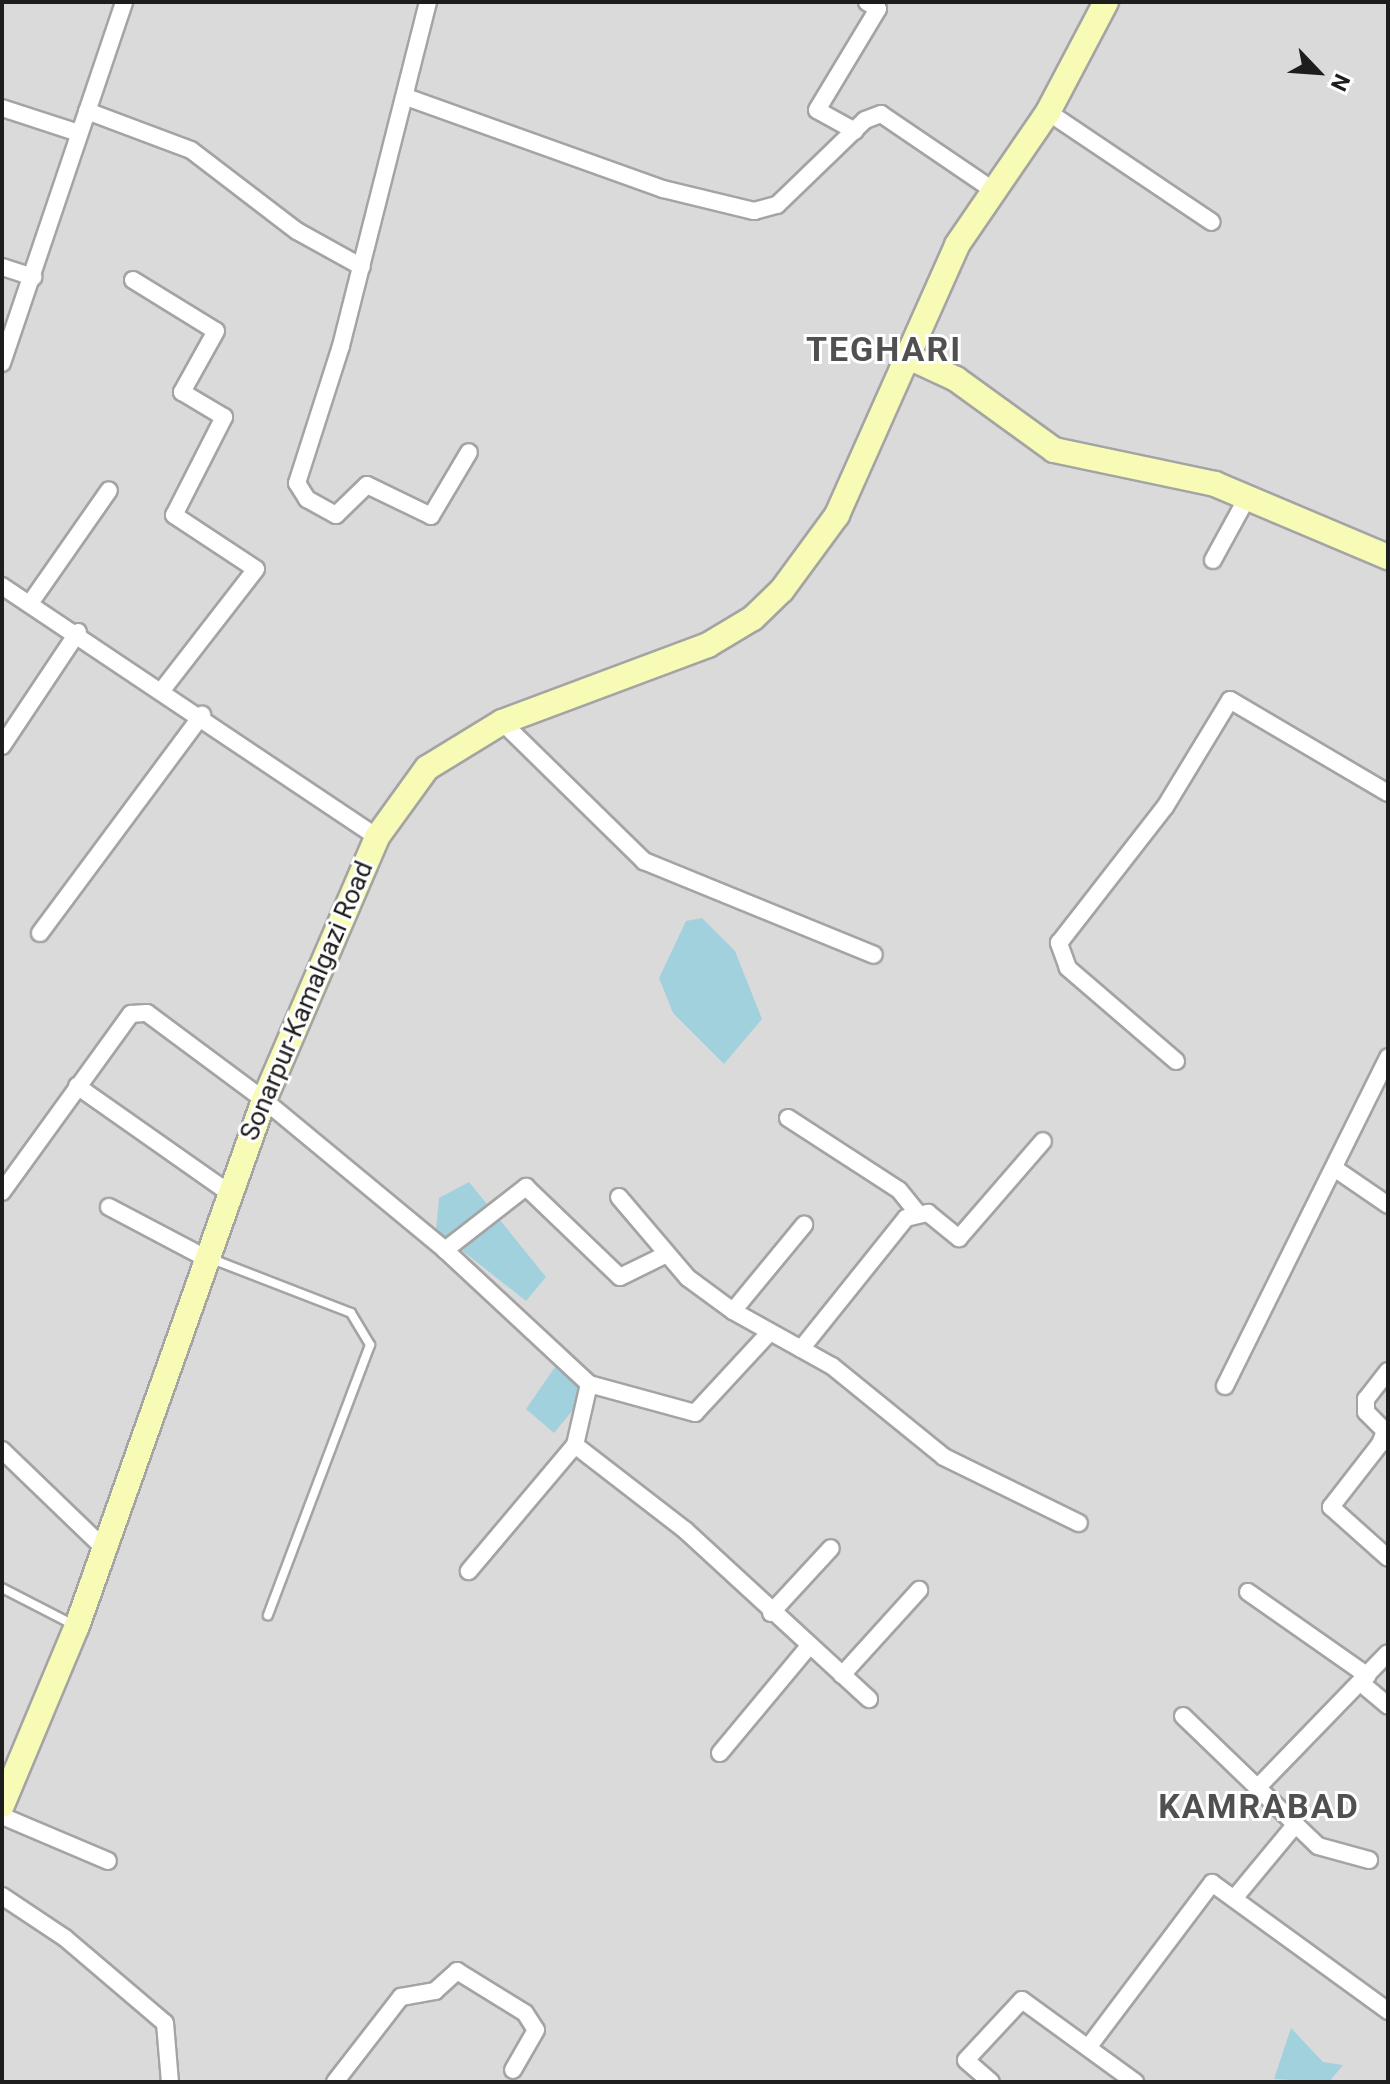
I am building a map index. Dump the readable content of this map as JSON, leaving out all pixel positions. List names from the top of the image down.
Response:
{
  "streets": {
    "main road": ["Sonarpur-Kamalgazi Road"]
  },
  "districts": ["TEGHARI", "KAMRABAD"],
  "north": "bottom right"
}
